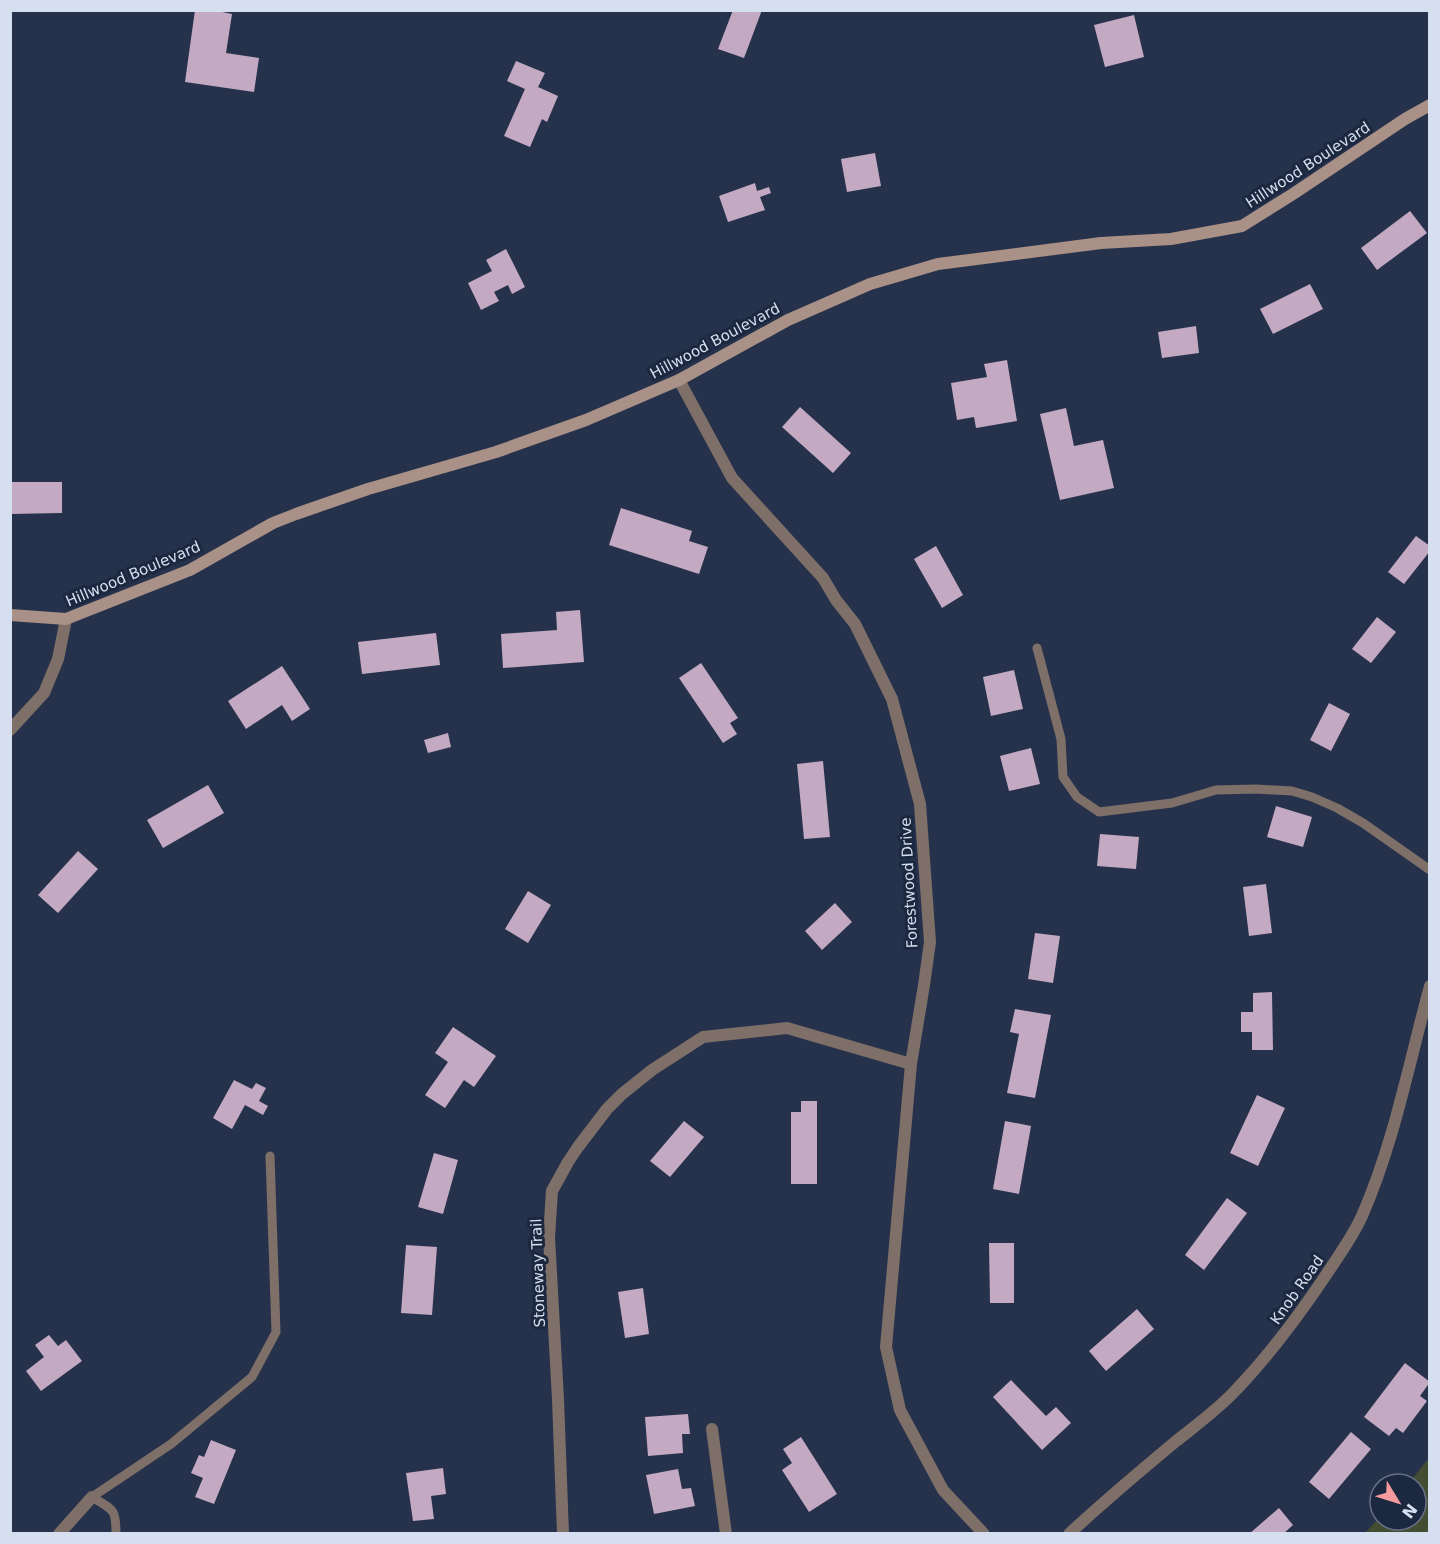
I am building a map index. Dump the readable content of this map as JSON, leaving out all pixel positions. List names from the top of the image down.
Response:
{
  "streets": {
    "street": [
      "Hillwood Boulevard",
      "Forestwood Drive",
      "Stoneway Trail",
      "Knob Road"
    ]
  },
  "crossings": [
    ["Hillwood Boulevard", "Forestwood Drive"],
    ["Forestwood Drive", "Stoneway Trail"]
  ],
  "north": "bottom right"
}
